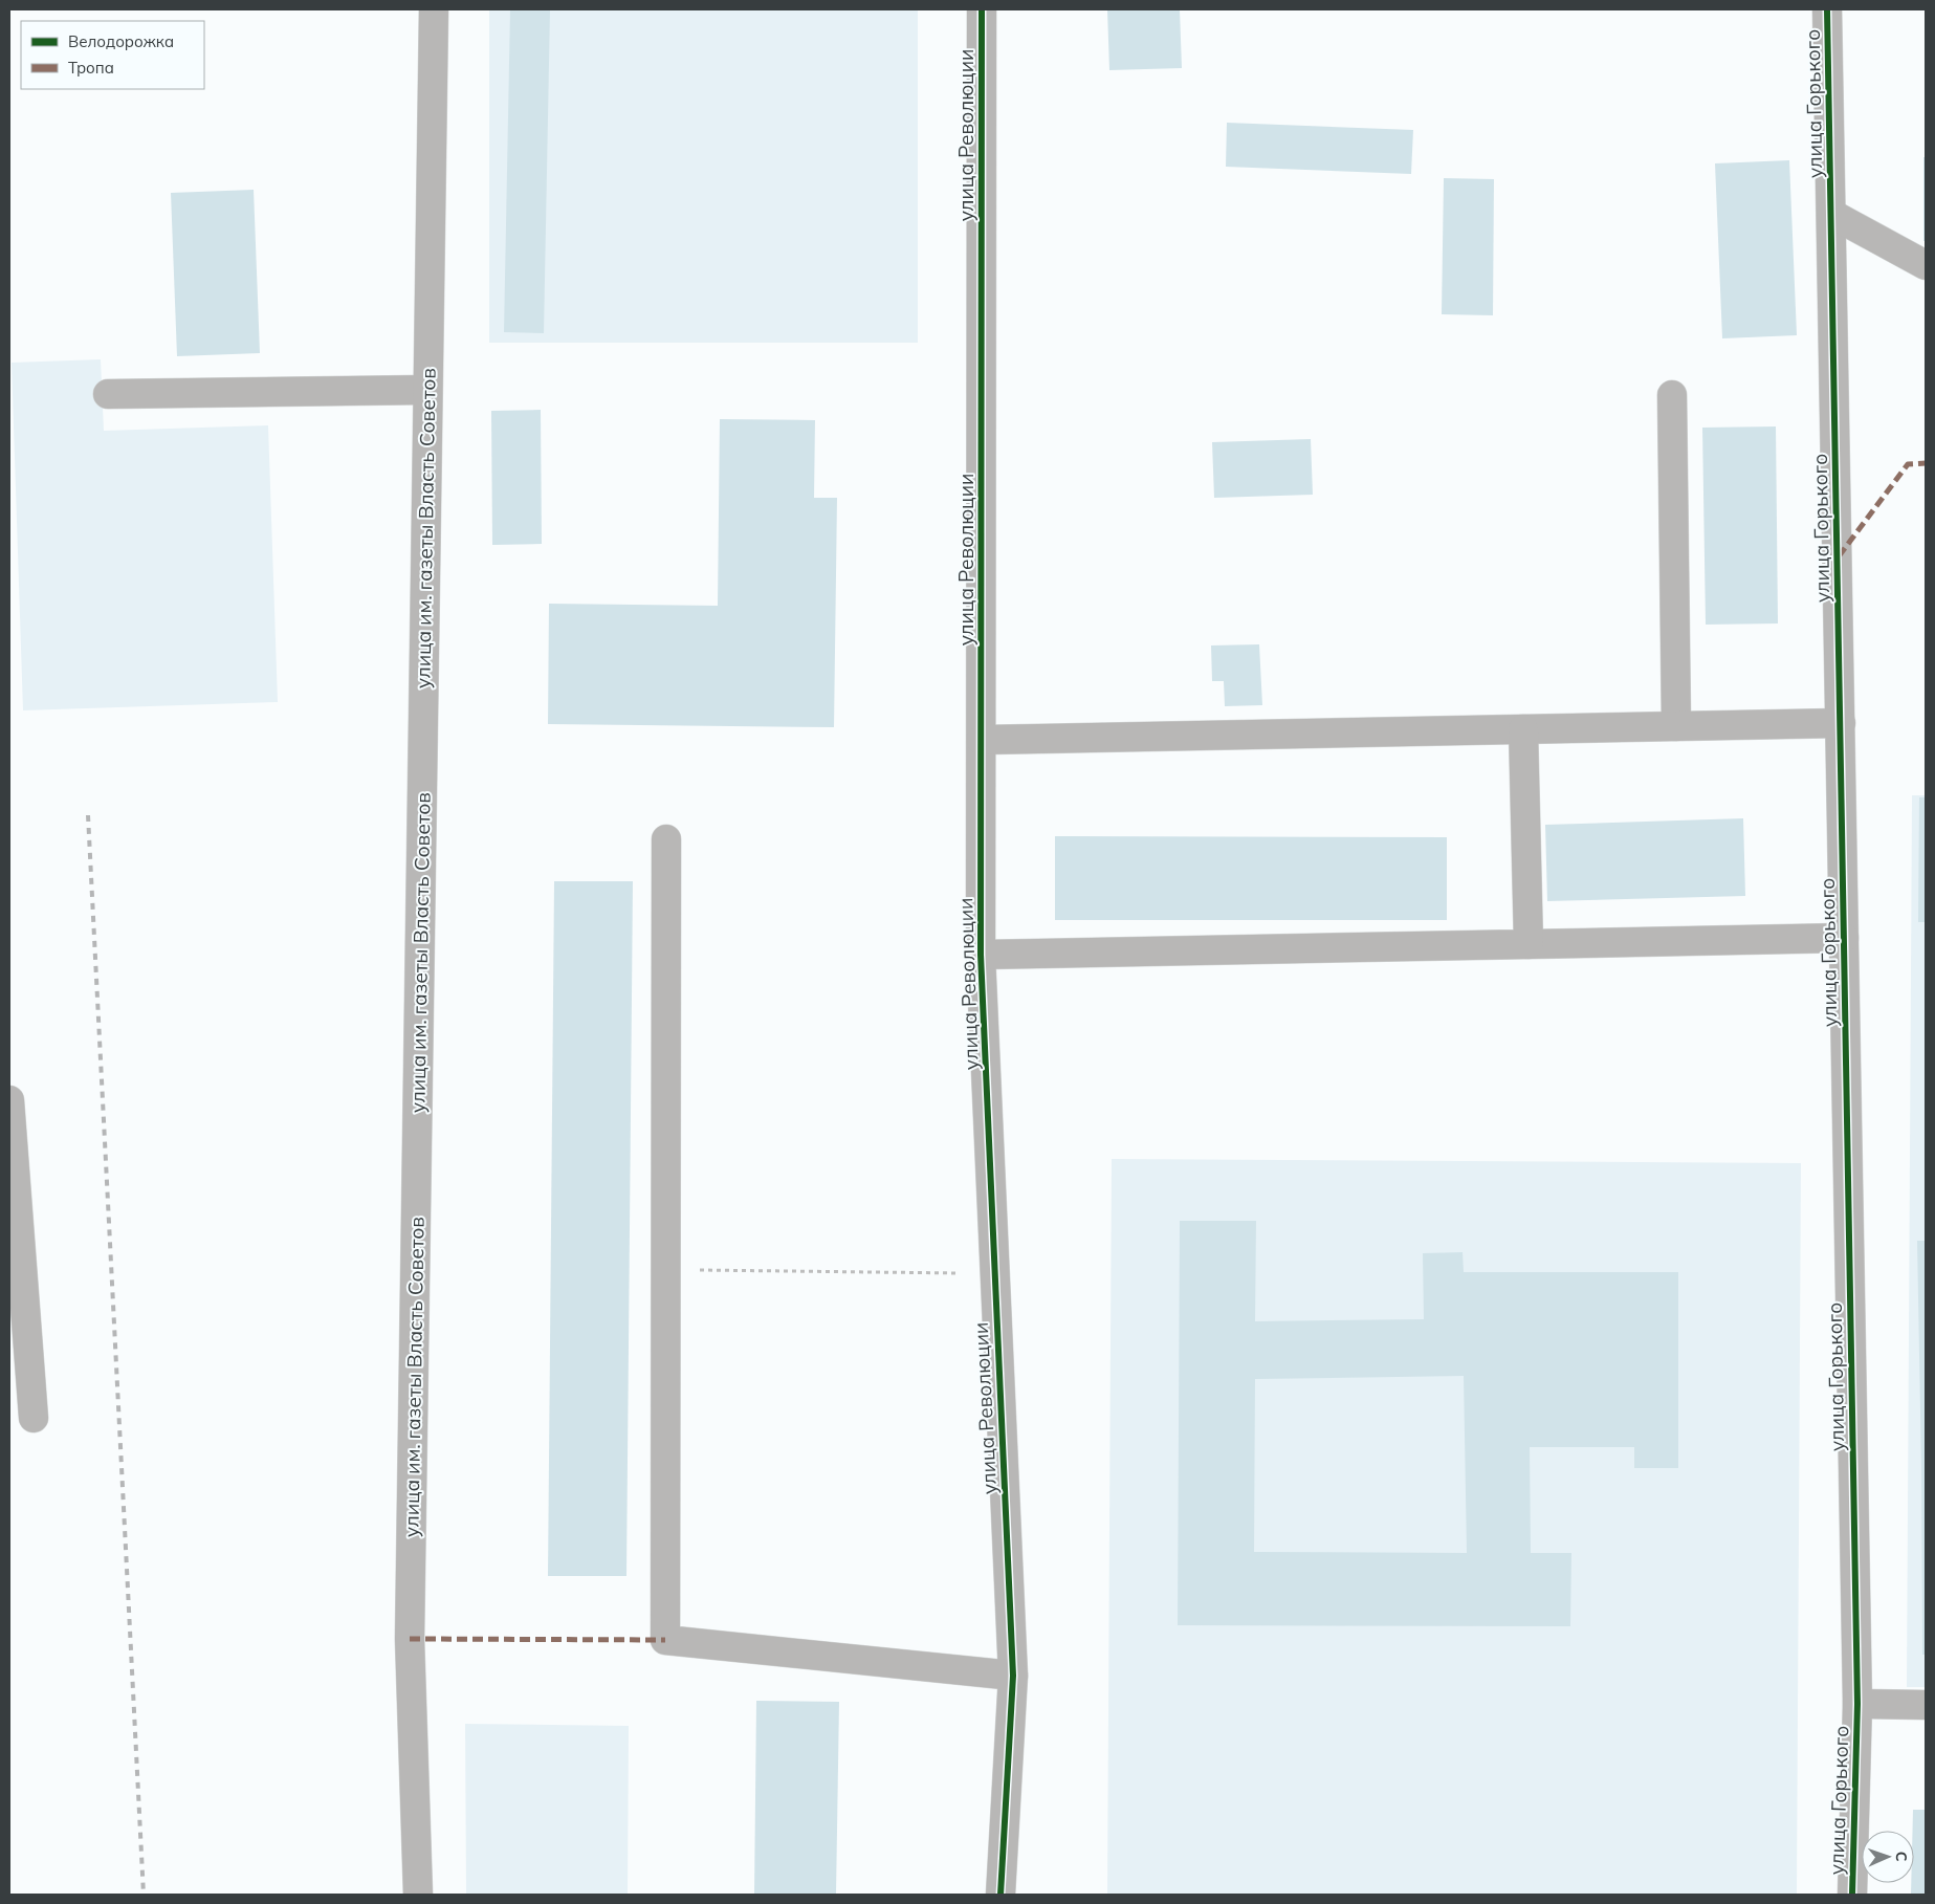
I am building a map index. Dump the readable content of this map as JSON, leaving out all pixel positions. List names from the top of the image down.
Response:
{
  "streets": {
    "street": ["улица Горького", "улица Революции", "улица им. газеты Власть Советов"]
  },
  "legend": ["Велодорожка", "Тропа"],
  "north": "right"
}
